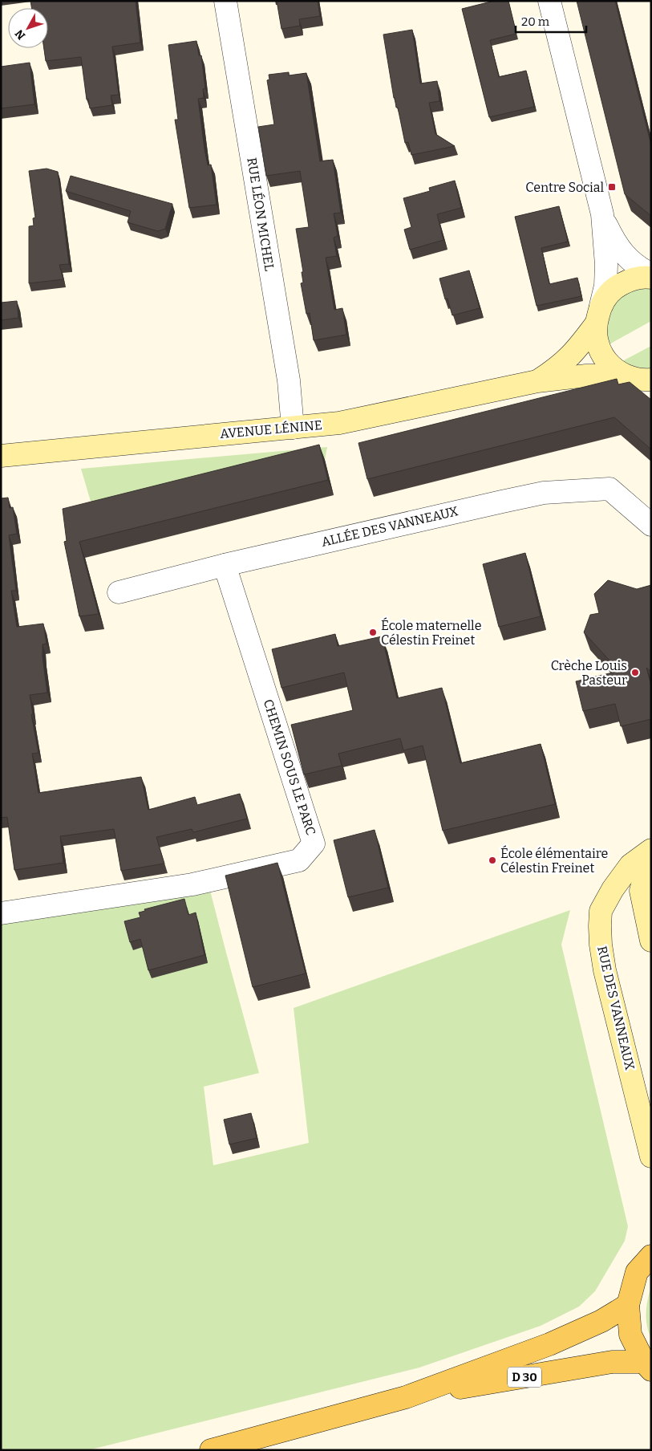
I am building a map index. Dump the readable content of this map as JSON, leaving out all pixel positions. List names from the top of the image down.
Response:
{
  "streets": {
    "main road": ["D 30"],
    "street": [
      "RUE LÉON MICHEL",
      "AVENUE LÉNINE",
      "ALLÉE DES VANNEAUX",
      "CHEMIN SOUS LE PARC",
      "RUE DES VANNEAUX"
    ]
  },
  "crossings": [
    ["RUE LÉON MICHEL", "AVENUE LÉNINE"],
    ["ALLÉE DES VANNEAUX", "CHEMIN SOUS LE PARC"]
  ],
  "places": {
    "transit": ["Centre Social"],
    "other": ["École maternelle Célestin Freinet", "Crèche Louis Pasteur", "École élémentaire Célestin Freinet"]
  },
  "scale_bar": "20 m",
  "north": "bottom left"
}
